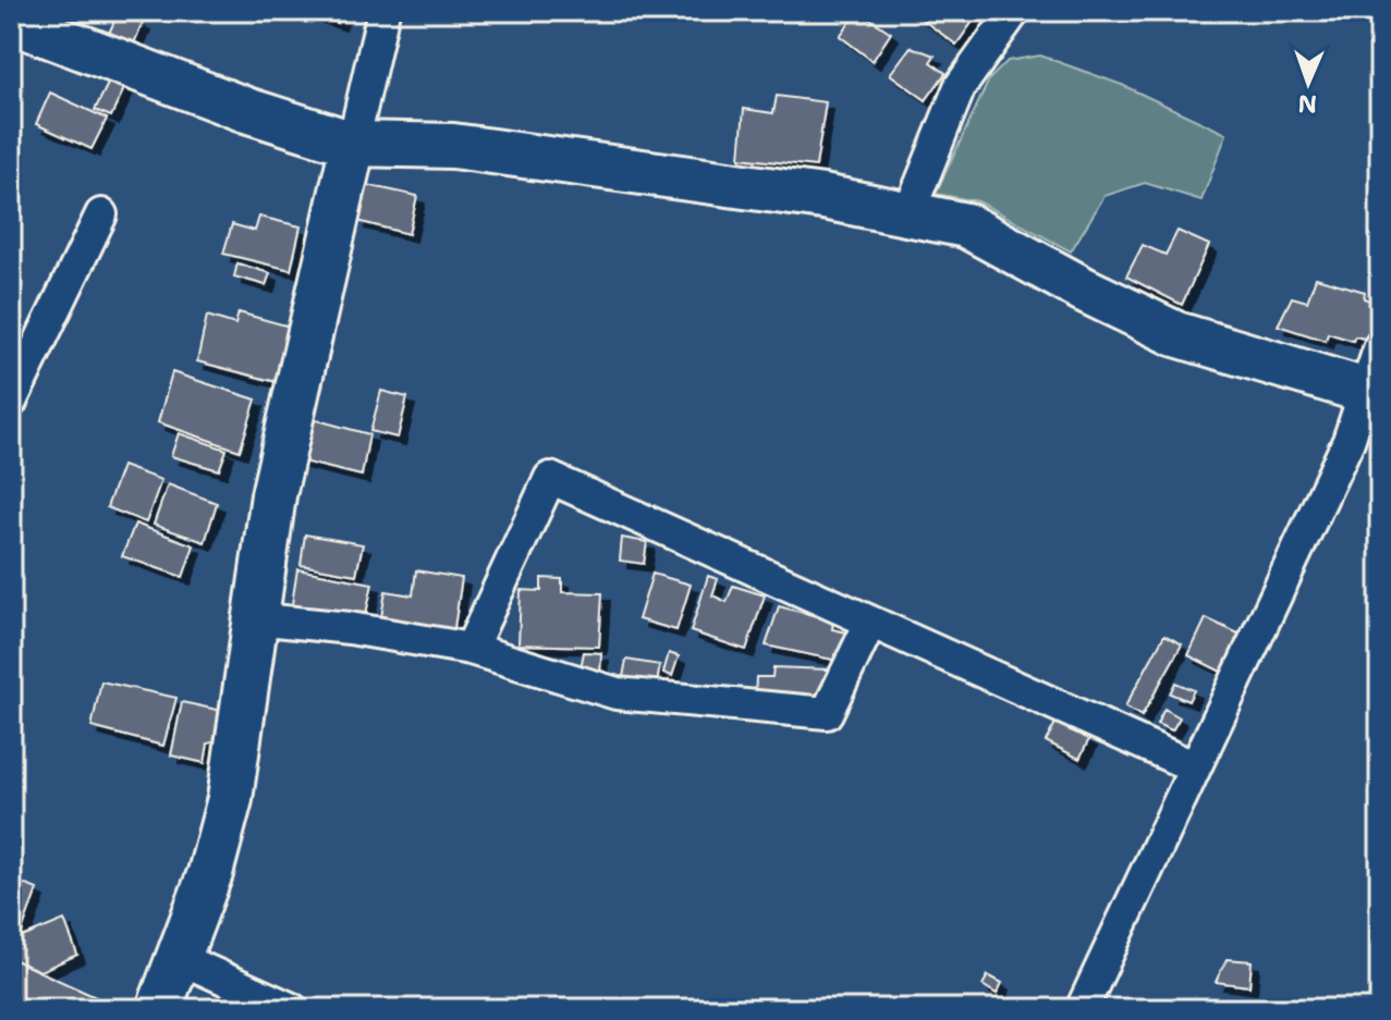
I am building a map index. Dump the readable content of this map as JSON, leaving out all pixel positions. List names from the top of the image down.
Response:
{
  "north": "bottom"
}
